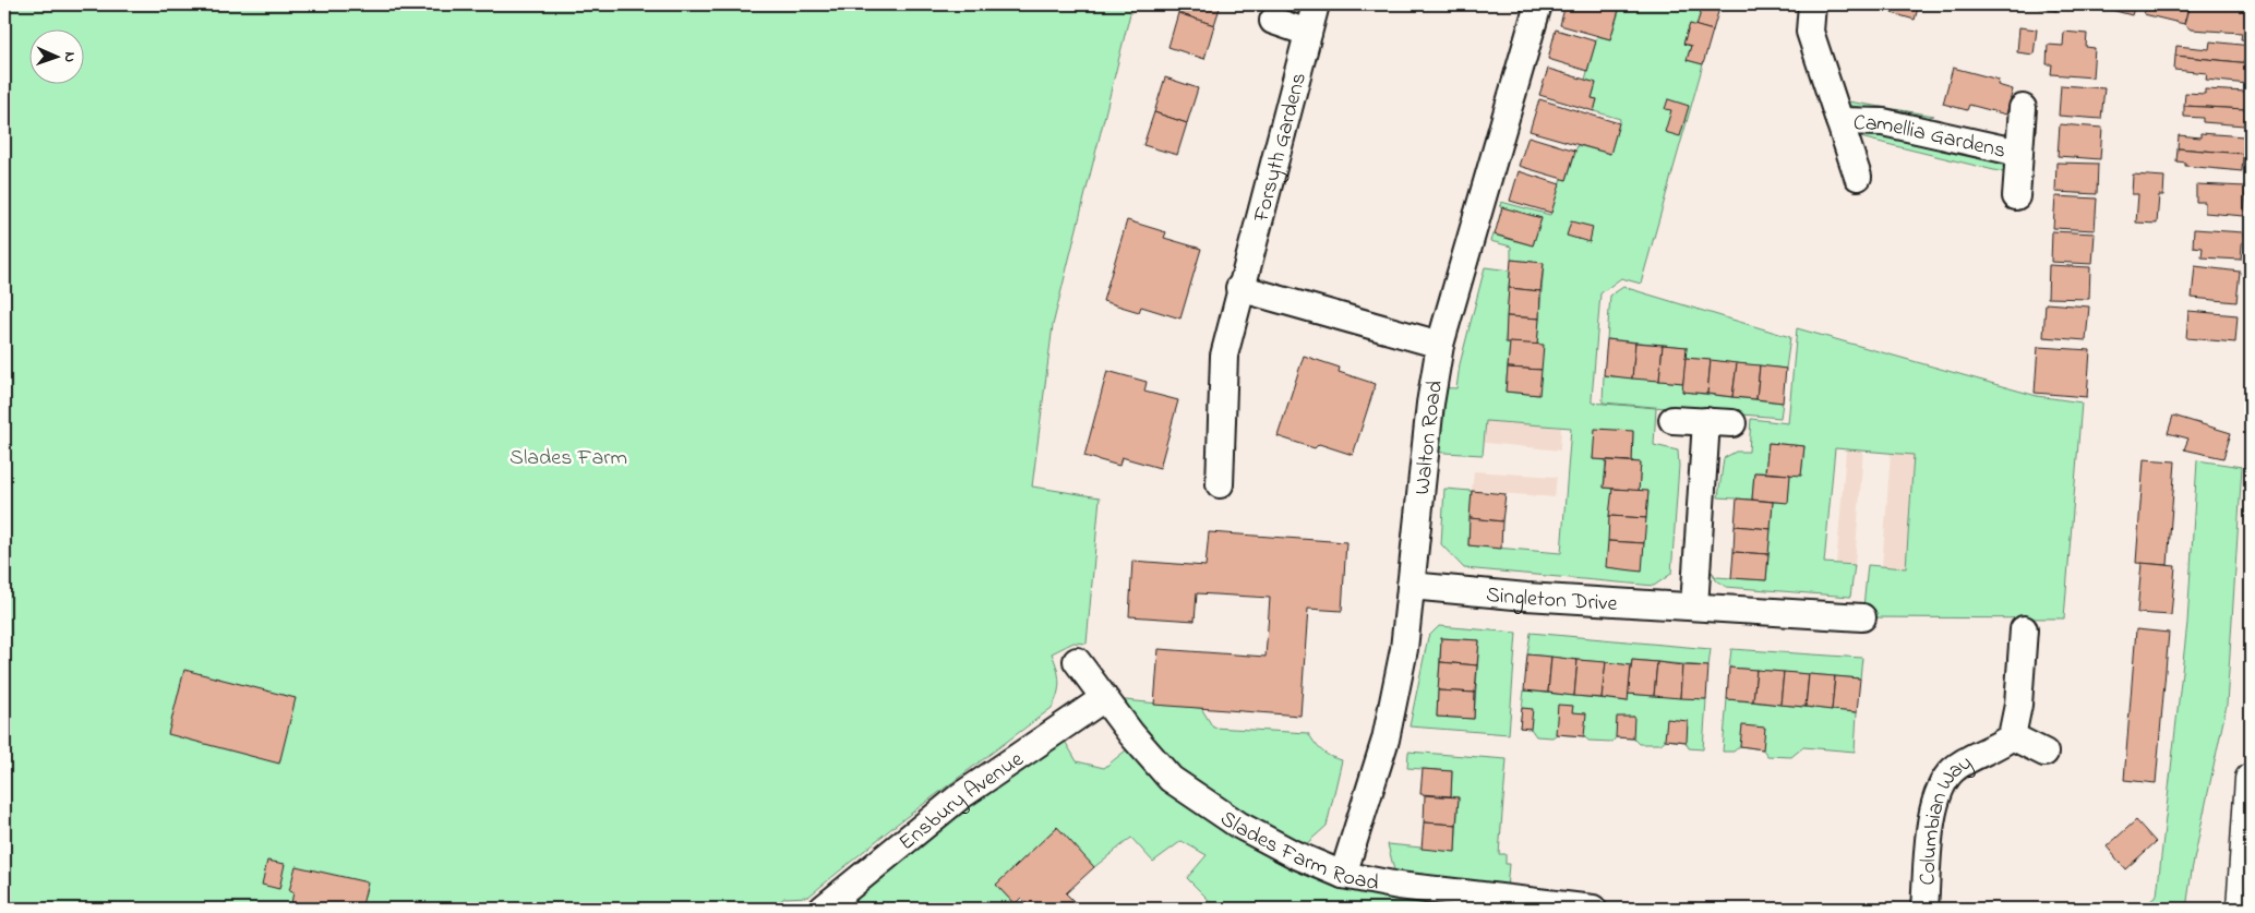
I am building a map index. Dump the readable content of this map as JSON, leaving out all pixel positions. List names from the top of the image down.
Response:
{
  "streets": {
    "street": [
      "Camellia Gardens",
      "Forsyth Gardens",
      "Walton Road",
      "Singleton Drive",
      "Ensbury Avenue",
      "Columbian Way",
      "Slades Farm Road"
    ]
  },
  "crossings": [
    ["Walton Road", "Singleton Drive"],
    ["Walton Road", "Slades Farm Road"],
    ["Ensbury Avenue", "Slades Farm Road"]
  ],
  "parks": ["Slades Farm"],
  "north": "right"
}
